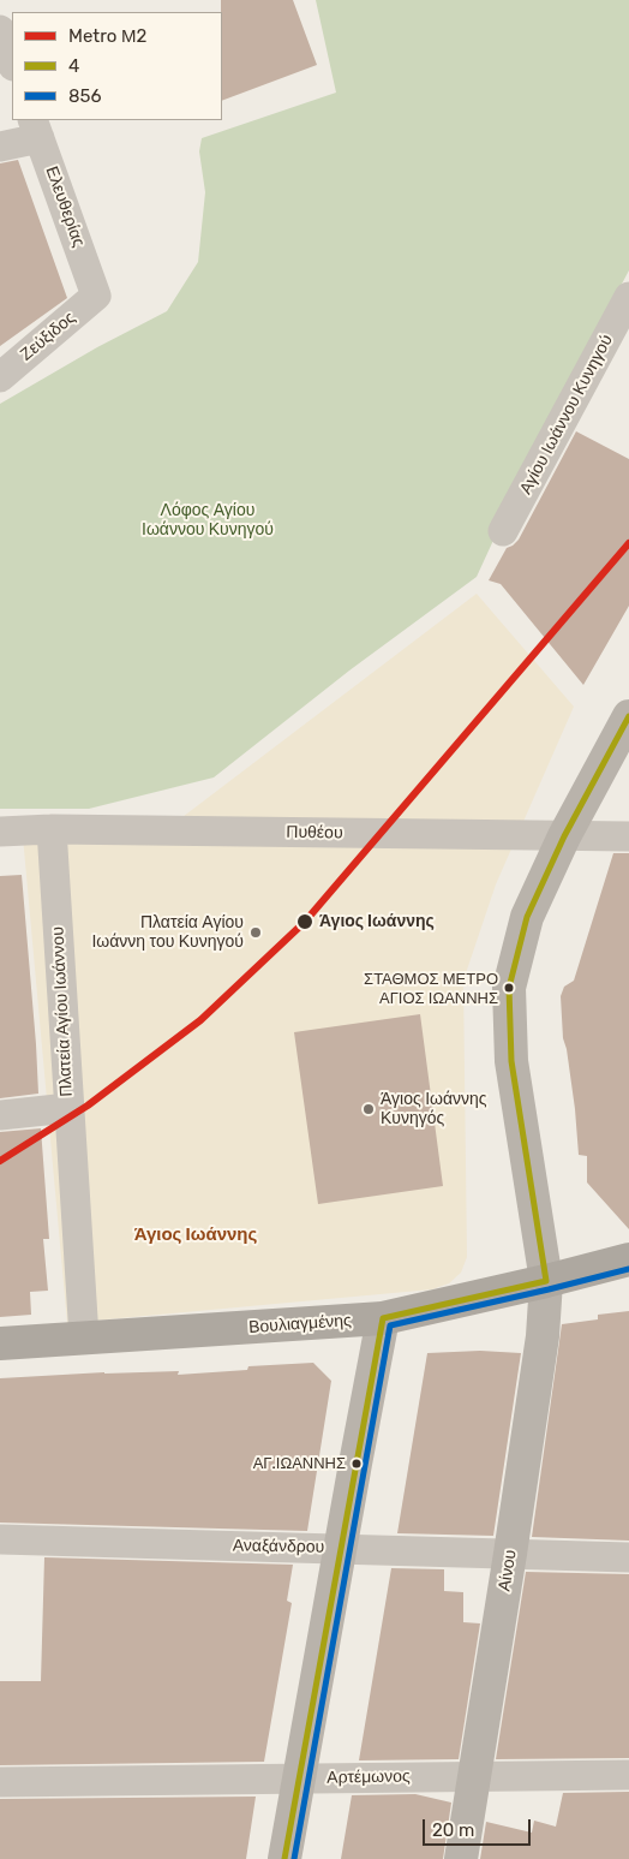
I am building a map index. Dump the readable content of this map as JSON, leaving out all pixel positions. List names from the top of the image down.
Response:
{
  "streets": {
    "main road": ["Βουλιαγμένης"],
    "street": [
      "Ελευθερίας",
      "Ζεύξιδος",
      "Αγίου Ιωάννου Κυνηγού",
      "Πυθέου",
      "Πλατεία Αγίου Ιωάννου",
      "Αναξάνδρου",
      "Αίνου",
      "Αρτέμωνος"
    ]
  },
  "crossings": [
    ["Ελευθερίας", "Ζεύξιδος"],
    ["Πυθέου", "Πλατεία Αγίου Ιωάννου"],
    ["Πυθέου", "Αίνου"],
    ["Πλατεία Αγίου Ιωάννου", "Βουλιαγμένης"],
    ["Βουλιαγμένης", "Αίνου"],
    ["Αναξάνδρου", "Αίνου"],
    ["Αίνου", "Αρτέμωνος"]
  ],
  "districts": ["Άγιος Ιωάννης"],
  "parks": ["Λόφος Αγίου Ιωάννου Κυνηγού"],
  "places": [
    "Άγιος Ιωάννης",
    "Πλατεία Αγίου Ιωάννη του Κυνηγού",
    "ΣΤΑΘΜΟΣ ΜΕΤΡΟ ΑΓΙΟΣ ΙΩΑΝΝΗΣ",
    "Άγιος Ιωάννης Κυνηγός",
    "ΑΓ.ΙΩΑΝΝΗΣ"
  ],
  "lines": ["metro line Μ2", "transit line 4", "transit line 856"],
  "legend": ["Metro Μ2", "4", "856"],
  "scale_bar": "20 m"
}
